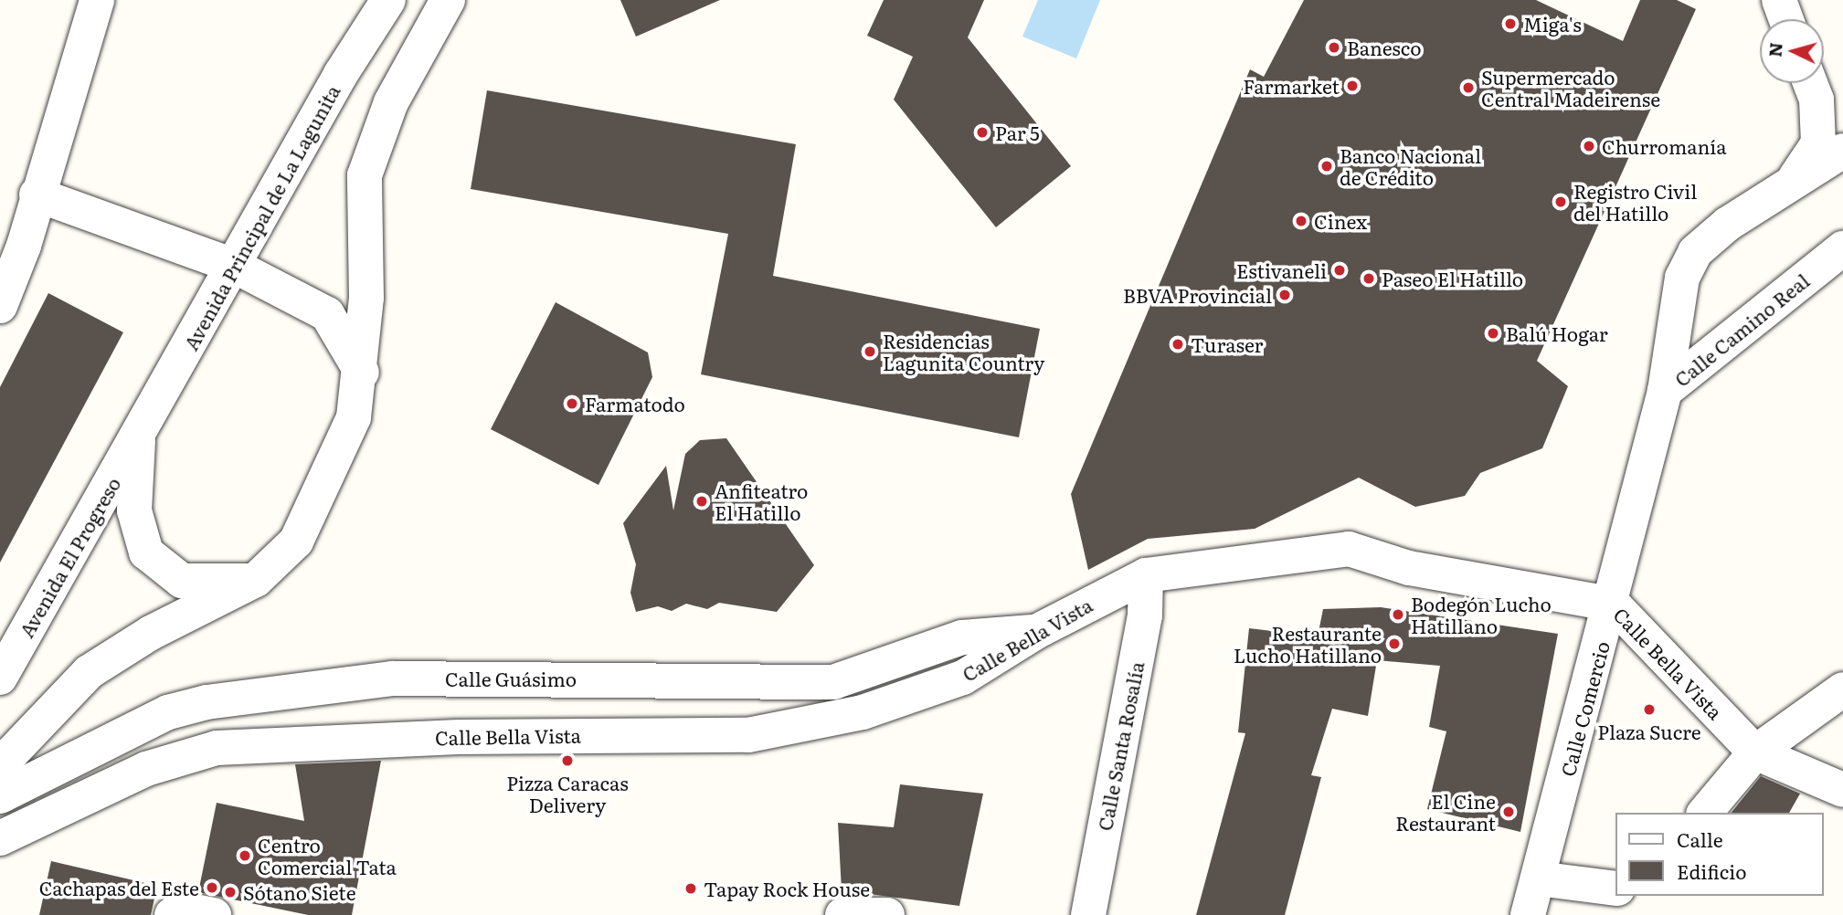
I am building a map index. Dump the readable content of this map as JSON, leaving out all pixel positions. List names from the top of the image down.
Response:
{
  "streets": {
    "street": [
      "Avenida Principal de La Lagunita",
      "Calle Camino Real",
      "Avenida El Progreso",
      "Calle Bella Vista",
      "Calle Guásimo",
      "Calle Comercio",
      "Calle Santa Rosalía"
    ]
  },
  "crossings": [
    ["Avenida Principal de La Lagunita", "Avenida El Progreso"],
    ["Calle Camino Real", "Calle Comercio"],
    ["Calle Bella Vista", "Calle Guásimo"],
    ["Calle Bella Vista", "Calle Comercio"],
    ["Calle Bella Vista", "Calle Santa Rosalía"]
  ],
  "places": [
    "Miga's",
    "Banesco",
    "Farmarket",
    "Supermercado Central Madeirense",
    "Par 5",
    "Churromanía",
    "Banco Nacional de Crédito",
    "Registro Civil del Hatillo",
    "Cinex",
    "Estivaneli",
    "Paseo El Hatillo",
    "BBVA Provincial",
    "Balú Hogar",
    "Turaser",
    "Residencias Lagunita Country",
    "Farmatodo",
    "Anfiteatro El Hatillo",
    "Bodegón Lucho Hatillano",
    "Restaurante Lucho Hatillano",
    "Plaza Sucre",
    "Pizza Caracas Delivery",
    "El Cine Restaurant",
    "Centro Comercial Tata",
    "Cachapas del Este",
    "Tapay Rock House",
    "Sótano Siete"
  ],
  "legend": ["Calle", "Edificio"],
  "north": "left"
}
